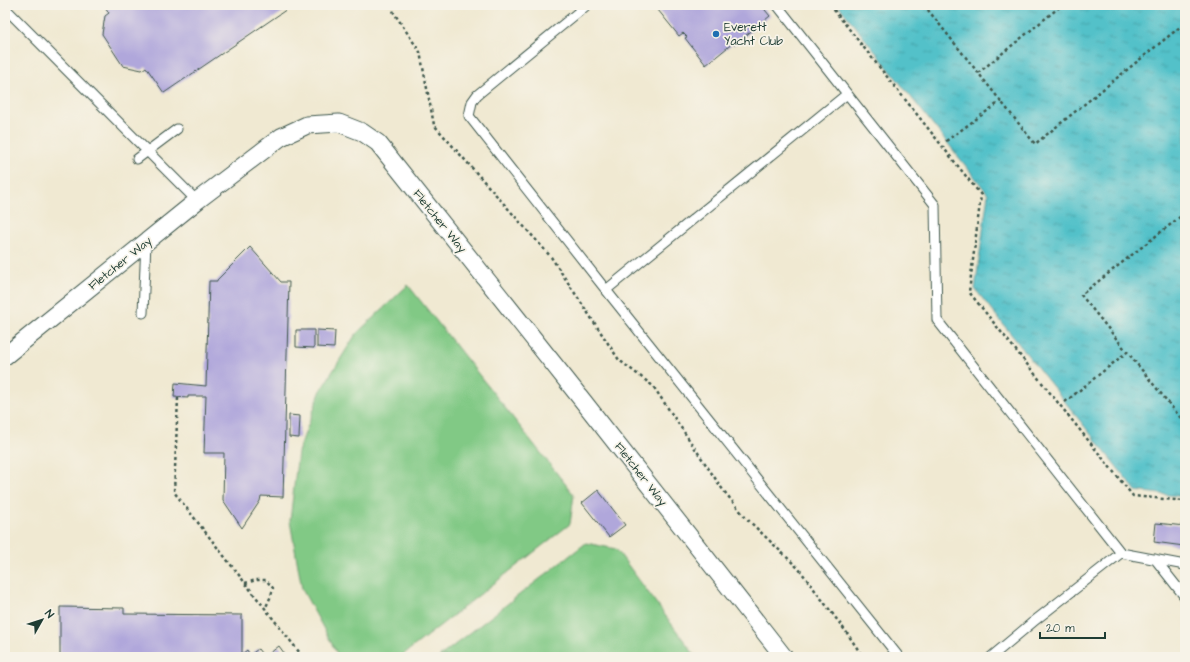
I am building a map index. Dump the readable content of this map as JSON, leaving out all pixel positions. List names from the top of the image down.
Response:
{
  "streets": {
    "street": ["Fletcher Way"]
  },
  "places": ["Everett Yacht Club"],
  "scale_bar": "20 m",
  "north": "top right"
}
